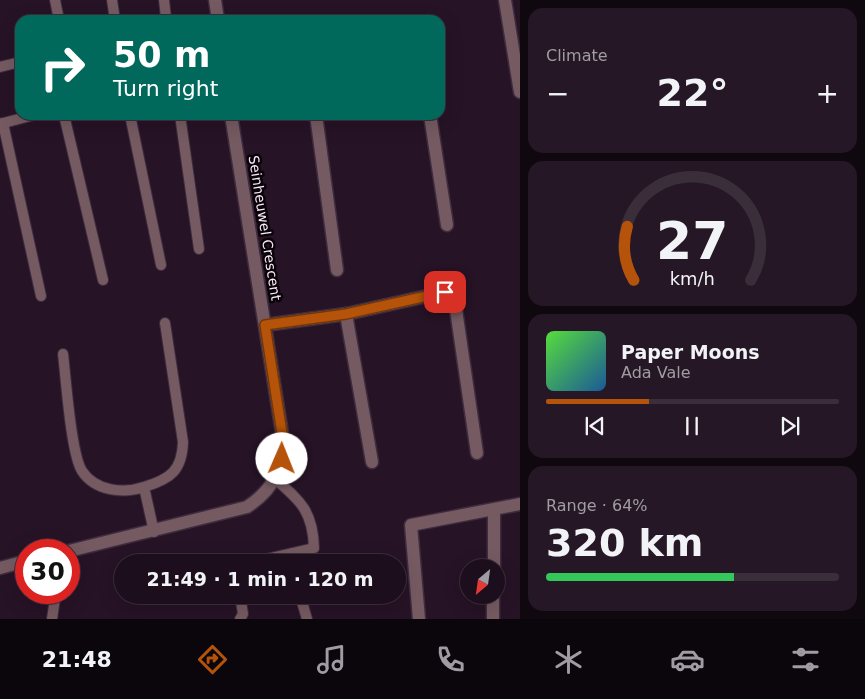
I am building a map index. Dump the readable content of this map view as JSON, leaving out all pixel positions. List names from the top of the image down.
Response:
{
  "streets": {
    "street": ["Seinheuwel Crescent"]
  },
  "north": "bottom left",
  "page": {
    "tile": [
      "Climate",
      ["Range · 64%", "320 km"]
    ],
    "turn": ["50 m", "Turn right"],
    "heat": ["−", "22°", "+"],
    "song": ["Paper Moons", "Ada Vale"],
    "limit": "30",
    "trip": "21:49 · 1 min · 120 m",
    "tabs": "21:48",
    "gauge": ["27", "km/h"]
  }
}
